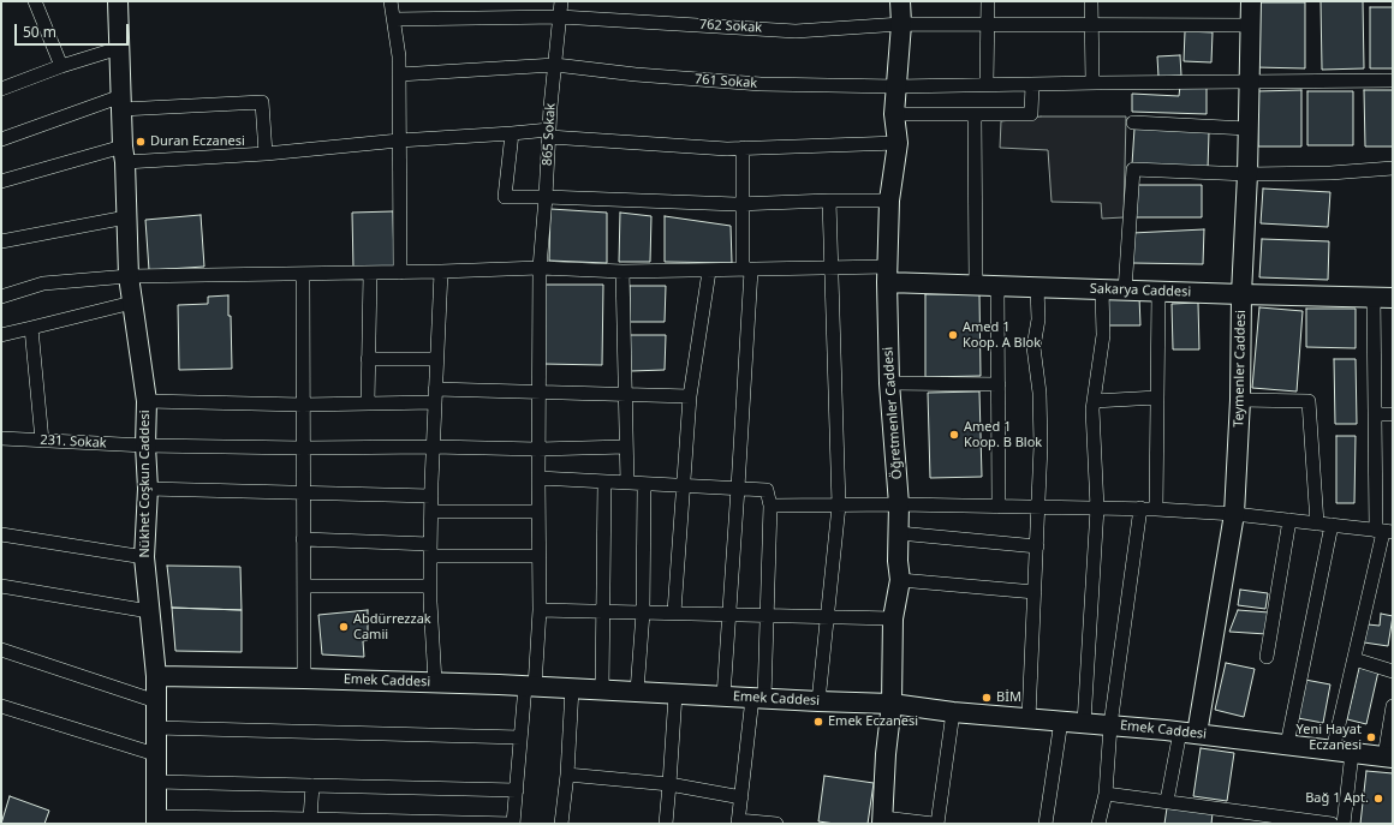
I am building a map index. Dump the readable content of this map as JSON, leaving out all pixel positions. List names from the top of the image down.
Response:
{
  "streets": {
    "street": [
      "762 Sokak",
      "761 Sokak",
      "865 Sokak",
      "Sakarya Caddesi",
      "Teymenler Caddesi",
      "Öğretmenler Caddesi",
      "231. Sokak",
      "Nükhet Coşkun Caddesi",
      "Emek Caddesi"
    ]
  },
  "crossings": [
    ["762 Sokak", "865 Sokak"],
    ["762 Sokak", "Teymenler Caddesi"],
    ["762 Sokak", "Öğretmenler Caddesi"],
    ["761 Sokak", "865 Sokak"],
    ["761 Sokak", "Teymenler Caddesi"],
    ["761 Sokak", "Öğretmenler Caddesi"],
    ["865 Sokak", "231. Sokak"],
    ["865 Sokak", "Emek Caddesi"],
    ["Sakarya Caddesi", "Teymenler Caddesi"],
    ["Sakarya Caddesi", "Öğretmenler Caddesi"],
    ["Teymenler Caddesi", "Emek Caddesi"],
    ["Öğretmenler Caddesi", "Emek Caddesi"],
    ["231. Sokak", "Nükhet Coşkun Caddesi"],
    ["Nükhet Coşkun Caddesi", "Emek Caddesi"]
  ],
  "places": [
    "Duran Eczanesi",
    "Amed 1 Koop. A Blok",
    "Amed 1 Koop. B Blok",
    "Abdürrezzak Camii",
    "BİM",
    "Emek Eczanesi",
    "Yeni Hayat Eczanesi",
    "Bağ 1 Apt."
  ],
  "scale_bar": "50 m"
}
